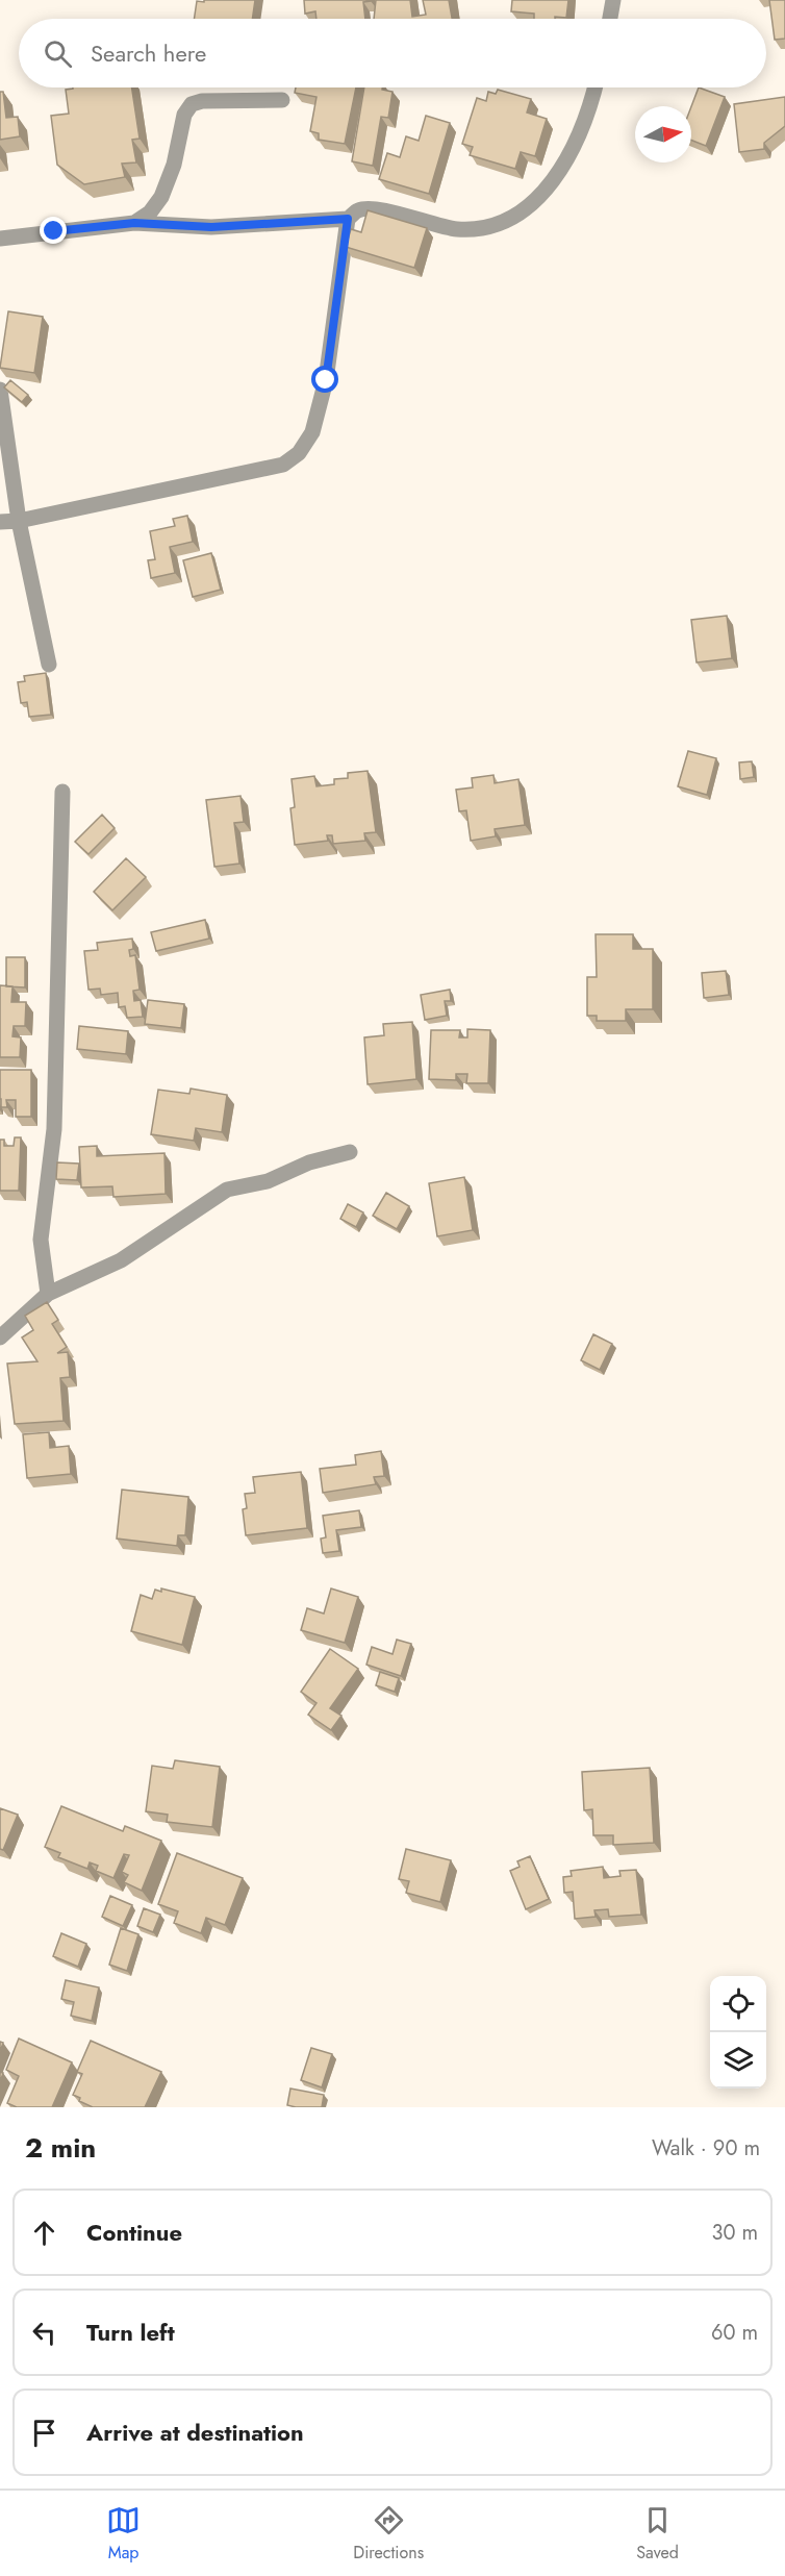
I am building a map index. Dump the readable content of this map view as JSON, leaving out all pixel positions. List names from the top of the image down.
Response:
{
  "north": "right",
  "page": {
    "search": "Search here",
    "heading": ["2 min", "Walk · 90 m"],
    "list": [
      ["Continue", "30 m"],
      ["Turn left", "60 m"],
      "Arrive at destination"
    ],
    "nav": ["Map", "Directions", "Saved"]
  }
}
